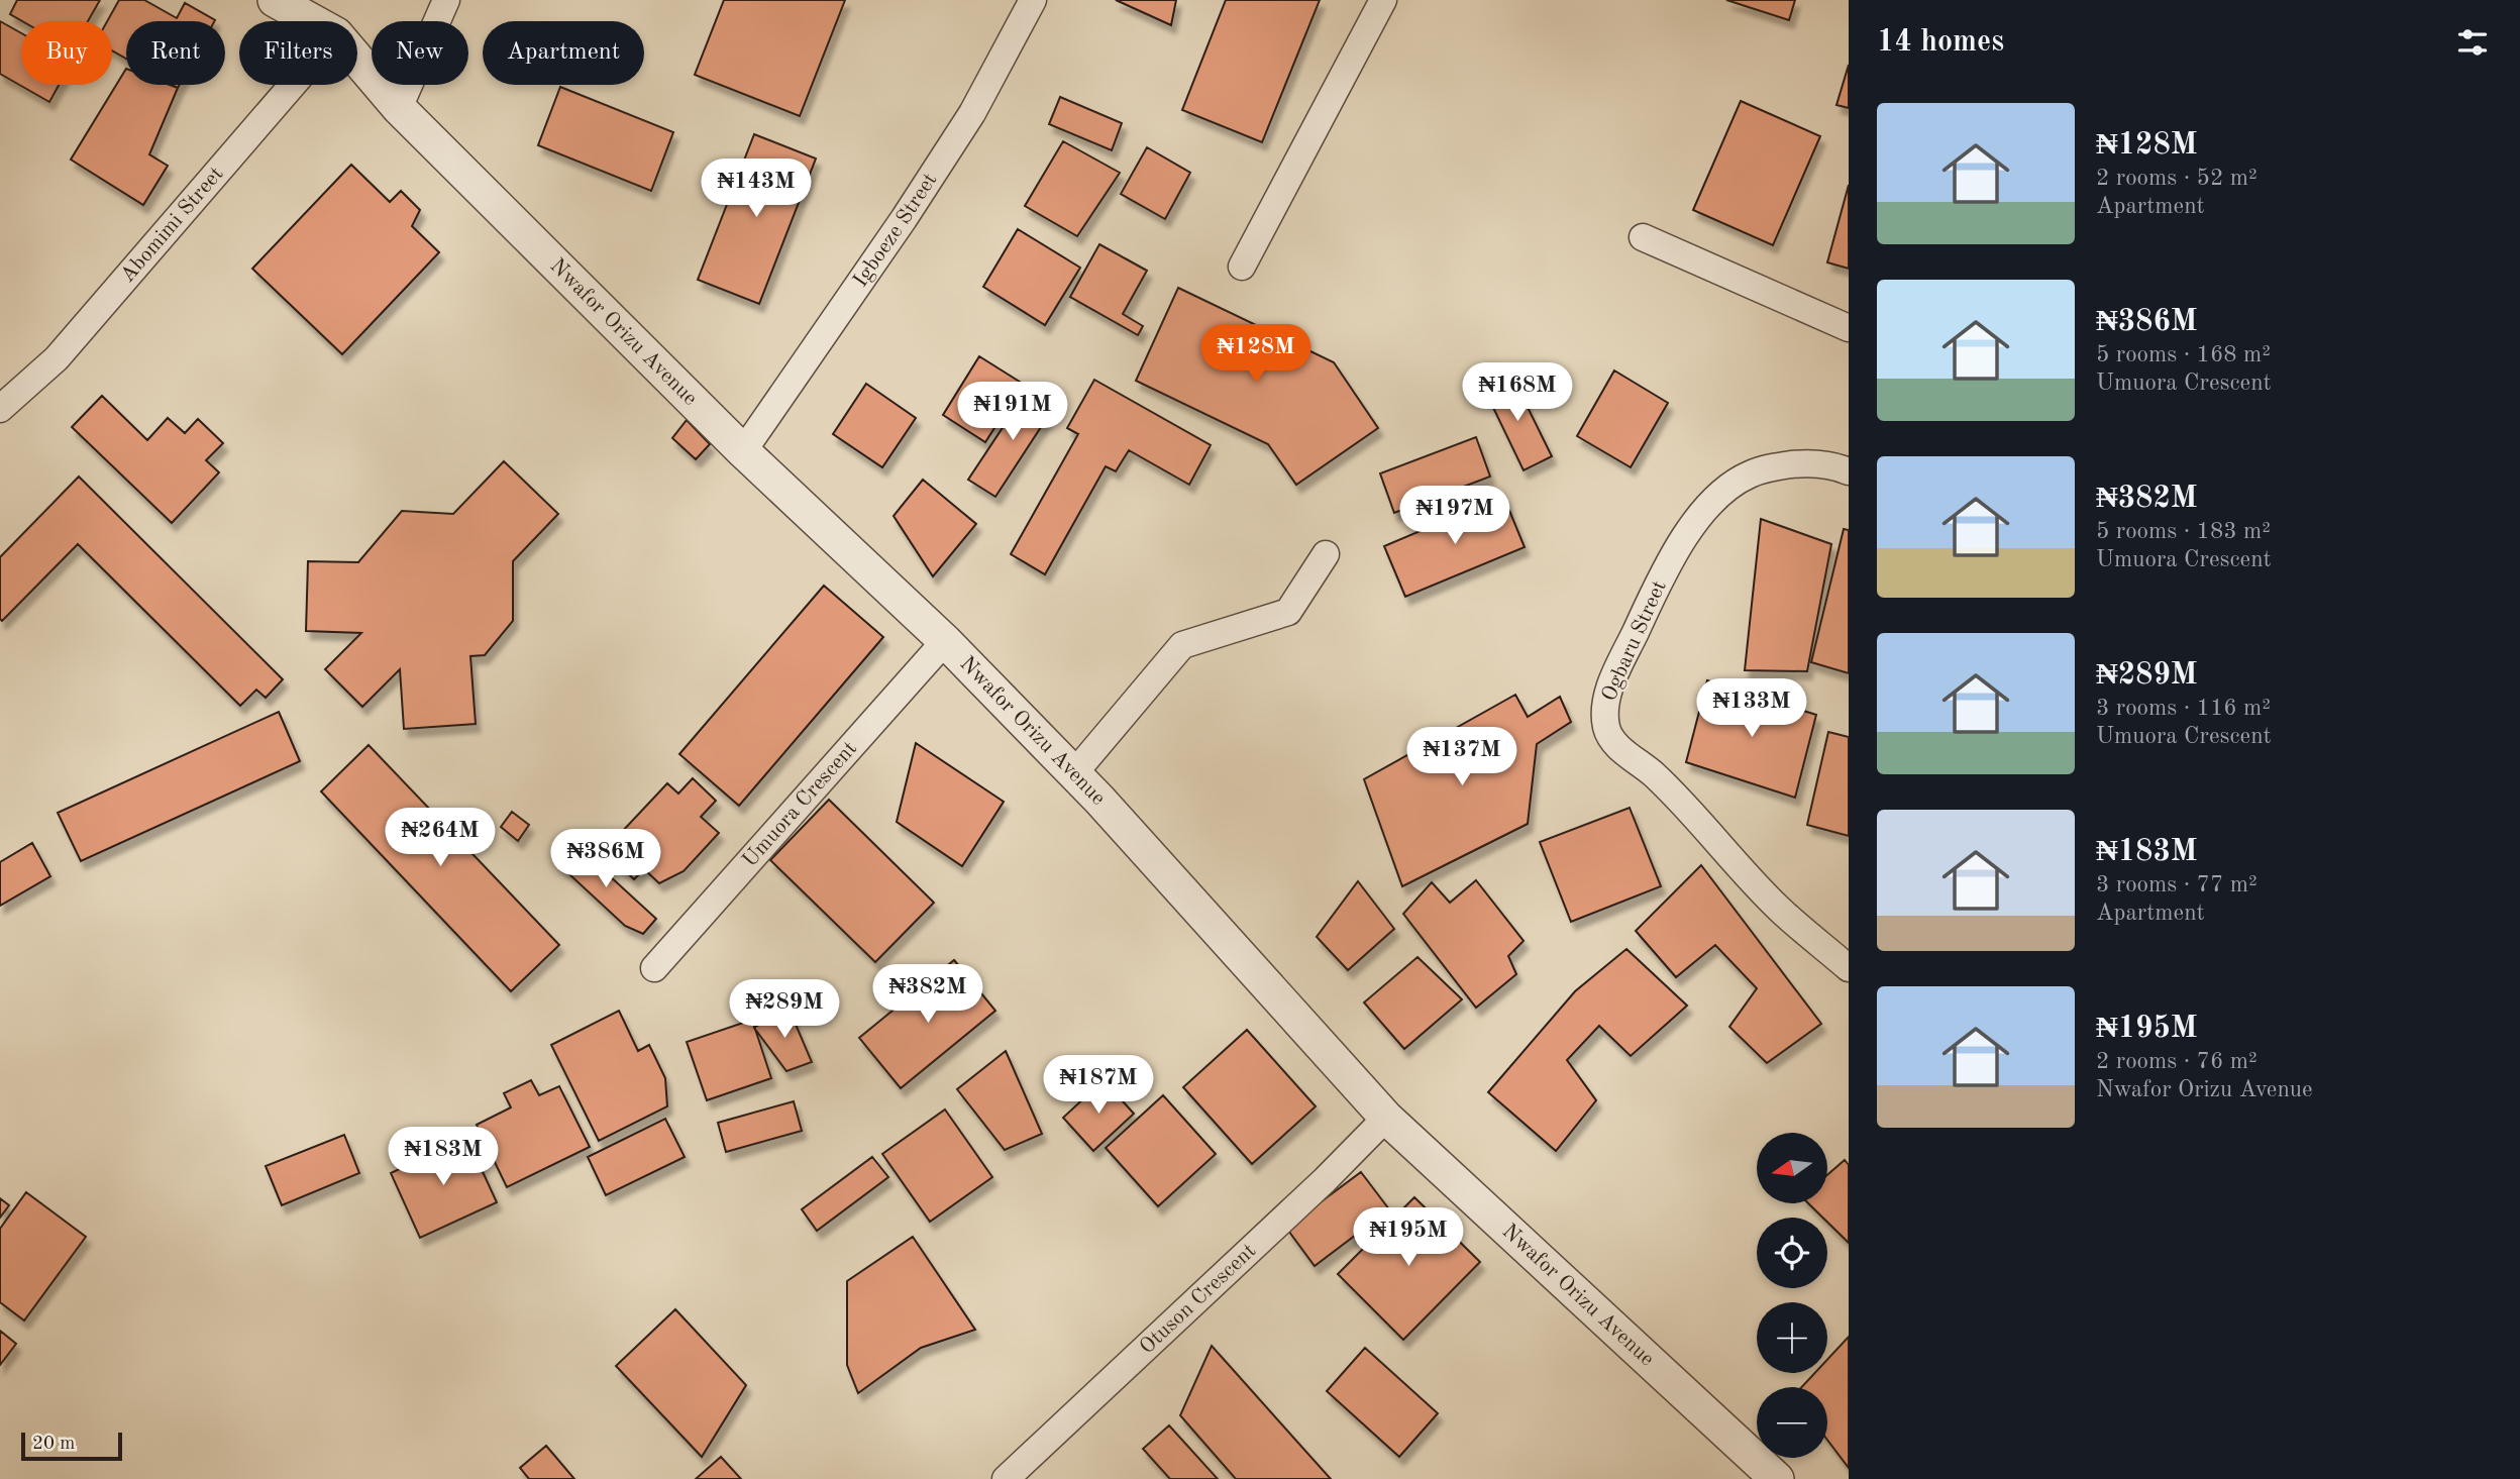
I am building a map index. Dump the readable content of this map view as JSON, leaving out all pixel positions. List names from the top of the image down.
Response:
{
  "streets": {
    "street": [
      "Abomimi Street",
      "Igboeze Street",
      "Nwafor Orizu Avenue",
      "Ogbaru Street",
      "Umuora Crescent",
      "Otuson Crescent"
    ]
  },
  "crossings": [
    ["Igboeze Street", "Nwafor Orizu Avenue"],
    ["Nwafor Orizu Avenue", "Umuora Crescent"],
    ["Nwafor Orizu Avenue", "Otuson Crescent"]
  ],
  "scale_bar": "20 m",
  "north": "left",
  "page": {
    "heading": "14 homes",
    "chip": [
      "Buy",
      "Rent",
      "Filters",
      "New",
      "Apartment"
    ],
    "list": [
      {
        "name": "₦128M",
        "note": "2 rooms · 52 m² · Apartment"
      },
      {
        "name": "₦386M",
        "note": "5 rooms · 168 m² · Umuora Crescent"
      },
      {
        "name": "₦382M",
        "note": "5 rooms · 183 m² · Umuora Crescent"
      },
      {
        "name": "₦289M",
        "note": "3 rooms · 116 m² · Umuora Crescent"
      },
      {
        "name": "₦183M",
        "note": "3 rooms · 77 m² · Apartment"
      },
      {
        "name": "₦195M",
        "note": "2 rooms · 76 m² · Nwafor Orizu Avenue"
      }
    ],
    "price": [
      "₦143M",
      "₦128M",
      "₦168M",
      "₦191M",
      "₦197M",
      "₦133M",
      "₦137M",
      "₦264M",
      "₦386M",
      "₦382M",
      "₦289M",
      "₦187M",
      "₦183M",
      "₦195M"
    ],
    "map_buttons": ["+", "−"],
    "scale": "20 m"
  }
}
